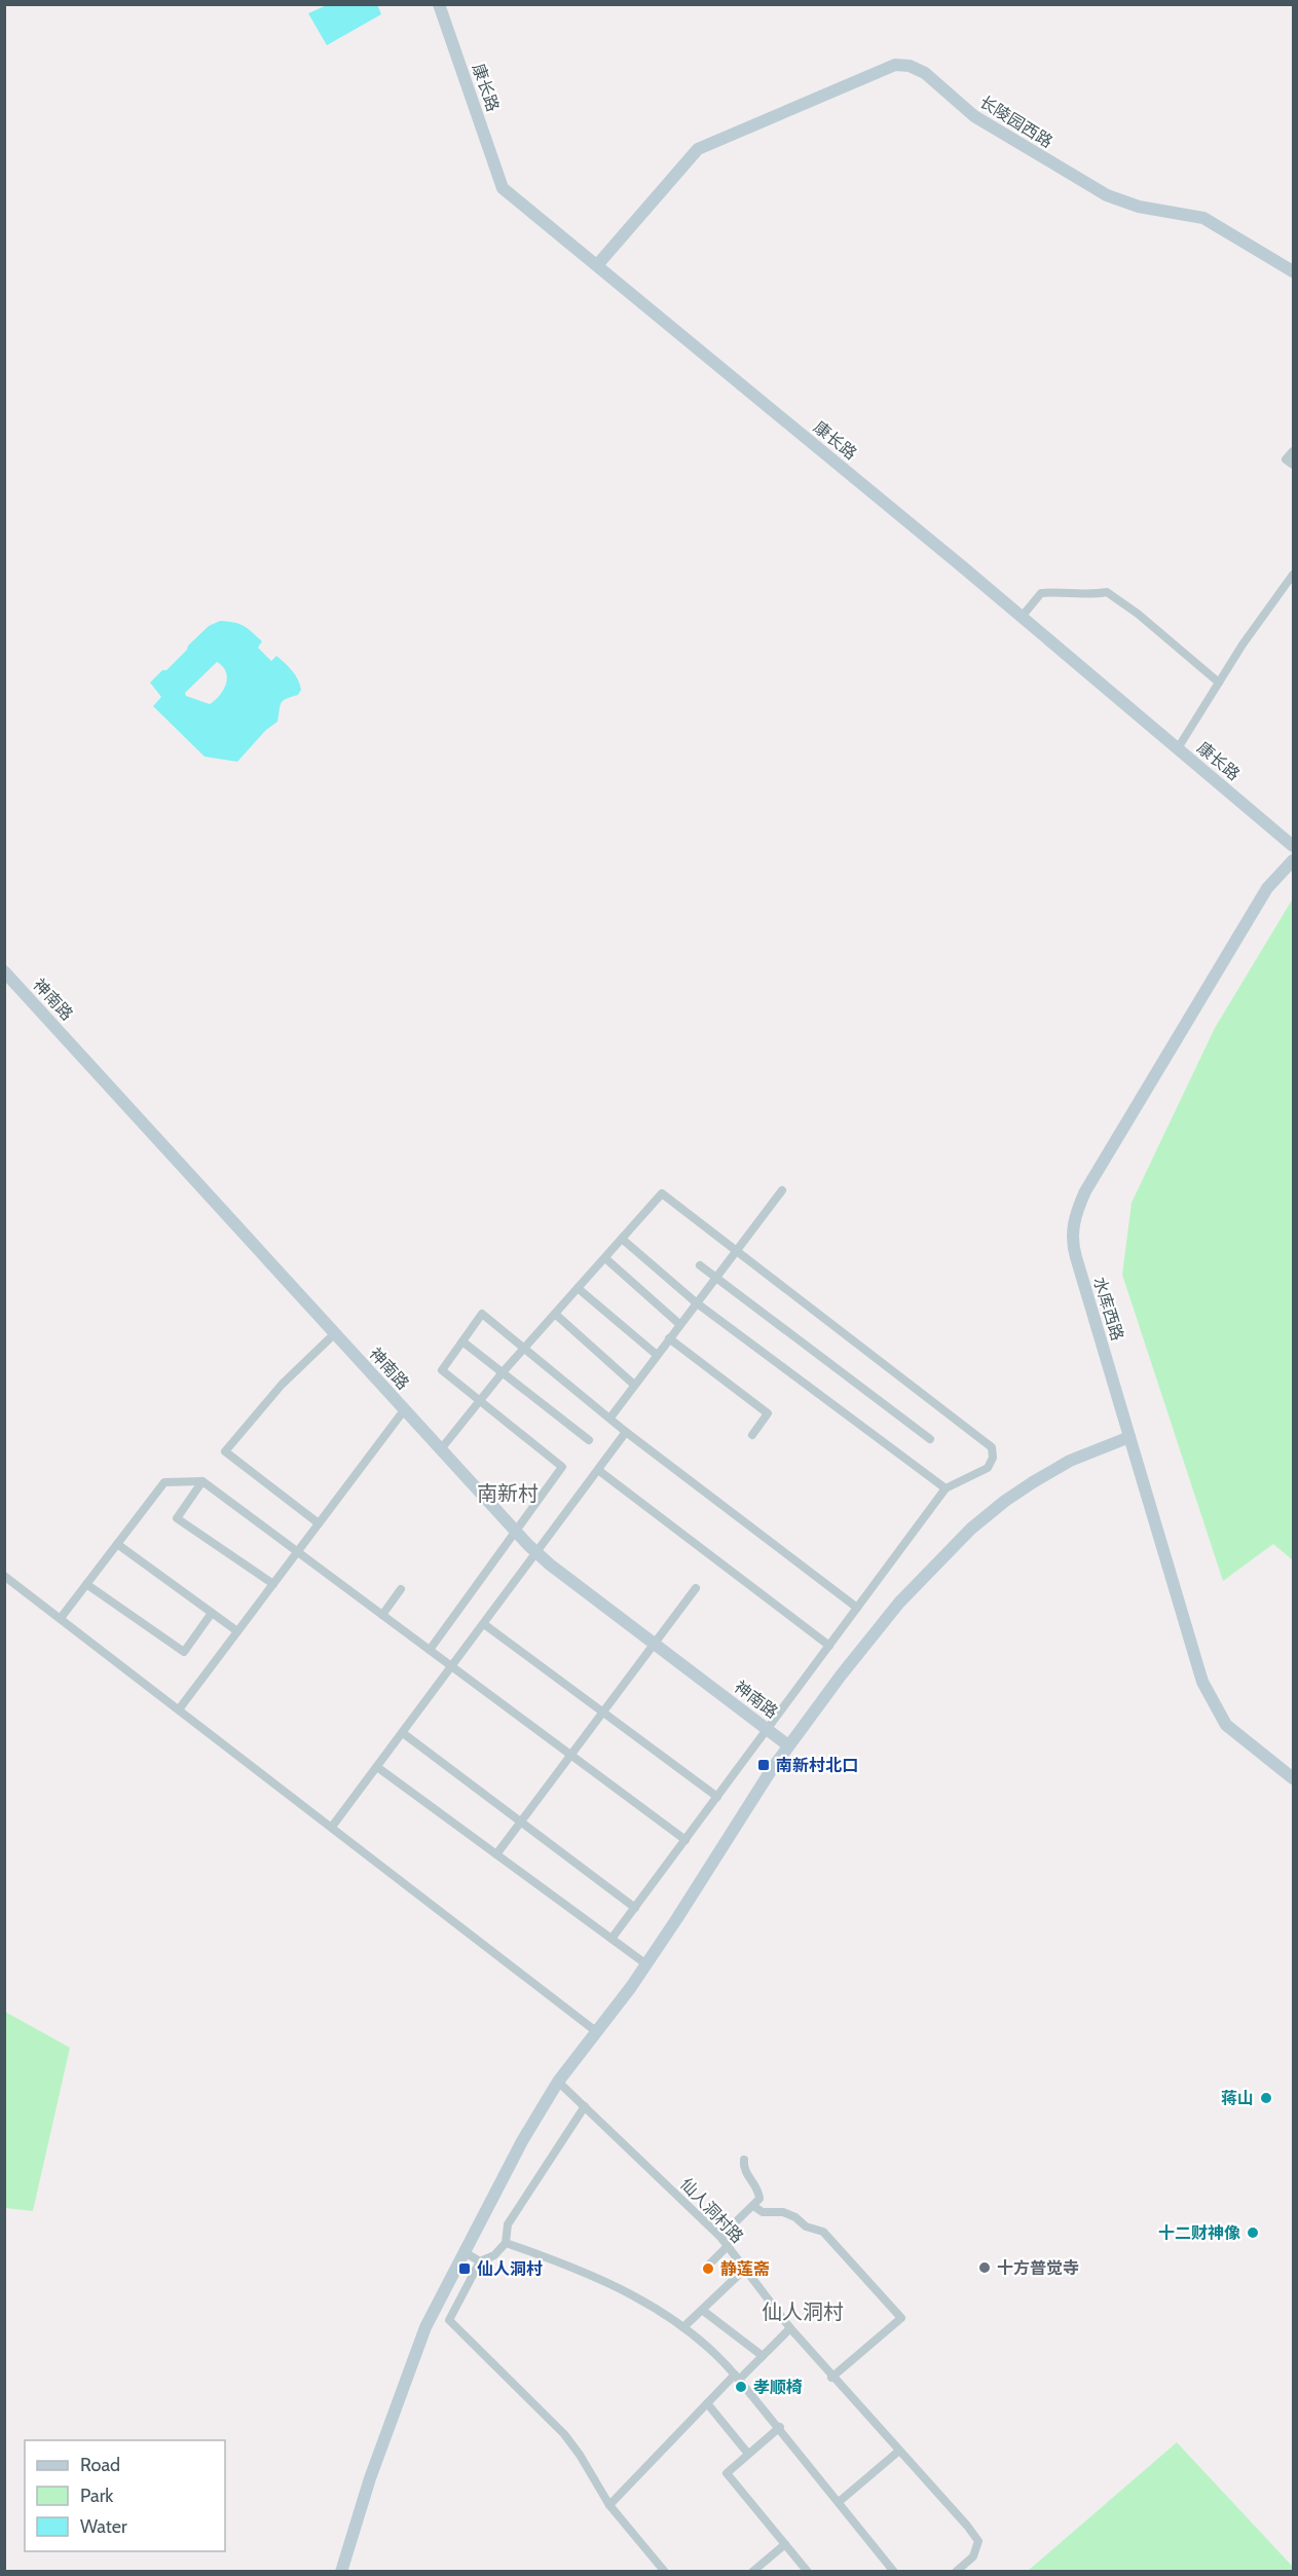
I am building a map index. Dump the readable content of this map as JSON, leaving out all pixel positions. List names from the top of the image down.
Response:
{
  "streets": {
    "street": [
      "康长路",
      "长陵园西路",
      "神南路",
      "水库西路",
      "仙人洞村路"
    ]
  },
  "crossings": [
    ["康长路", "长陵园西路"]
  ],
  "districts": ["南新村", "仙人洞村"],
  "places": {
    "transit": ["南新村北口", "仙人洞村"],
    "other": [
      "蒋山",
      "十二财神像",
      "十方普觉寺",
      "静莲斋",
      "孝顺椅"
    ]
  },
  "legend": ["Road", "Park", "Water"]
}
